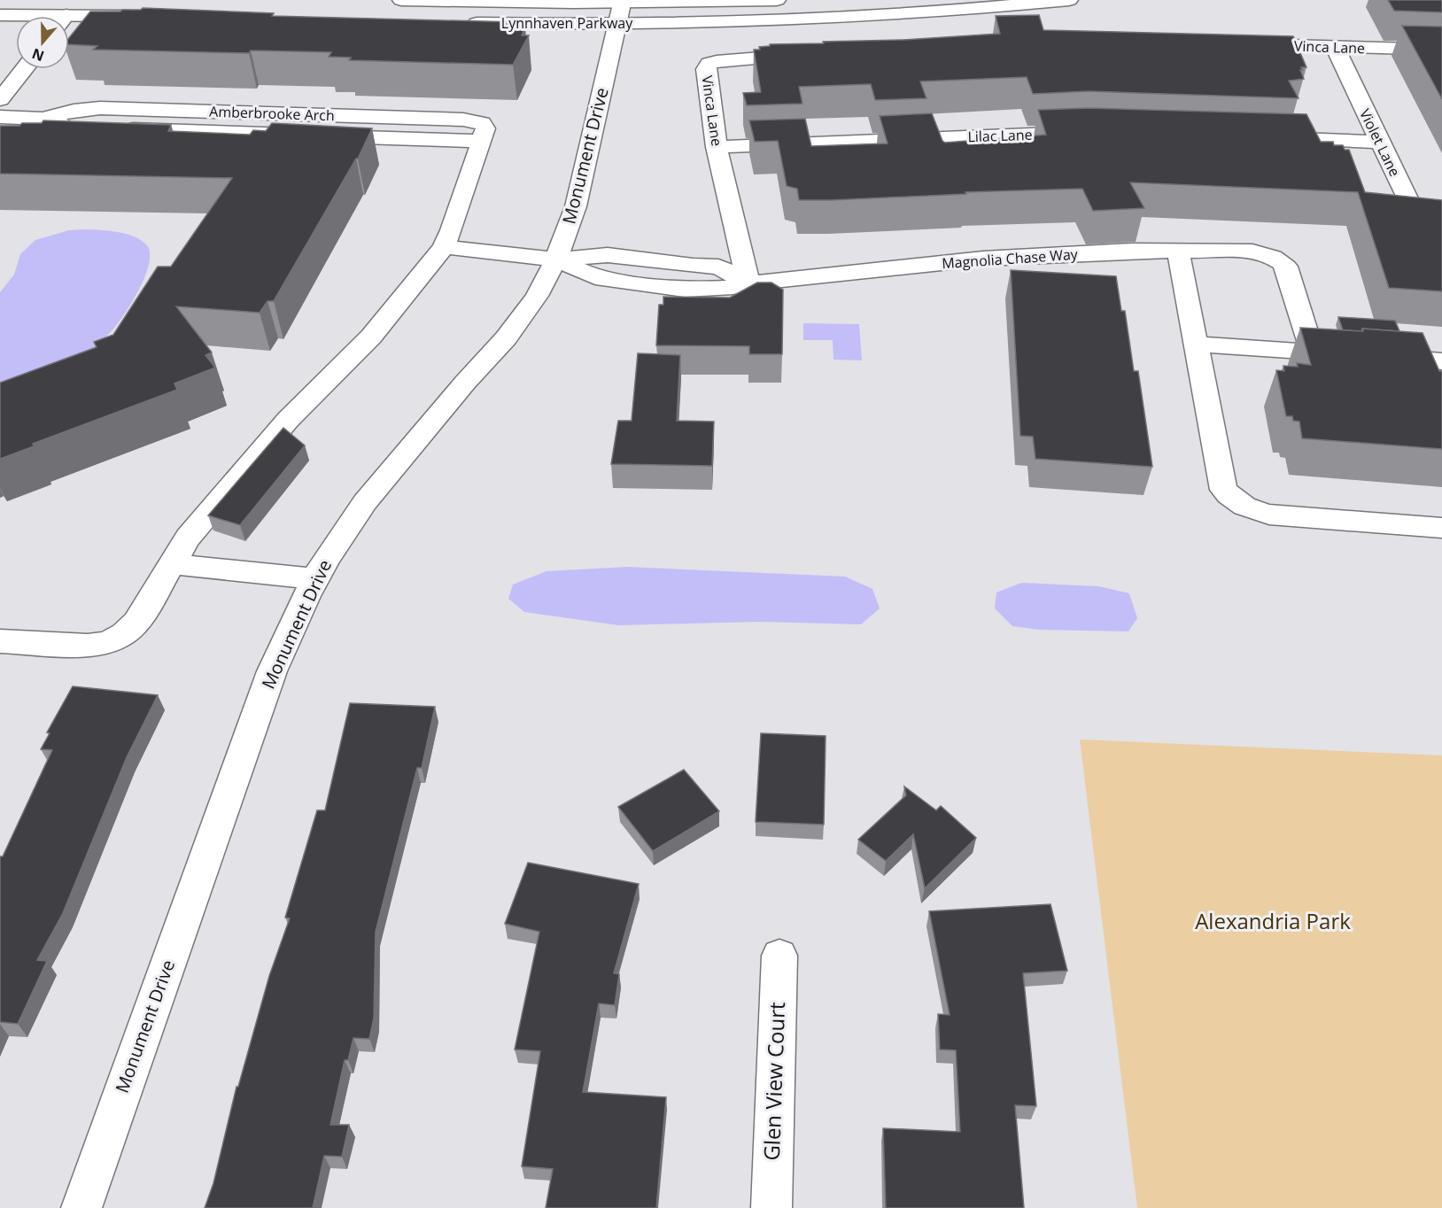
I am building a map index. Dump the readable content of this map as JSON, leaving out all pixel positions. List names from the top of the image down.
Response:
{
  "streets": {
    "street": [
      "Lynnhaven Parkway",
      "Vinca Lane",
      "Amberbrooke Arch",
      "Lilac Lane",
      "Violet Lane",
      "Monument Drive",
      "Magnolia Chase Way",
      "Glen View Court"
    ]
  },
  "crossings": [
    ["Lynnhaven Parkway", "Monument Drive"],
    ["Vinca Lane", "Lilac Lane"],
    ["Vinca Lane", "Violet Lane"],
    ["Vinca Lane", "Magnolia Chase Way"],
    ["Monument Drive", "Magnolia Chase Way"]
  ],
  "parks": ["Alexandria Park"],
  "north": "bottom"
}
